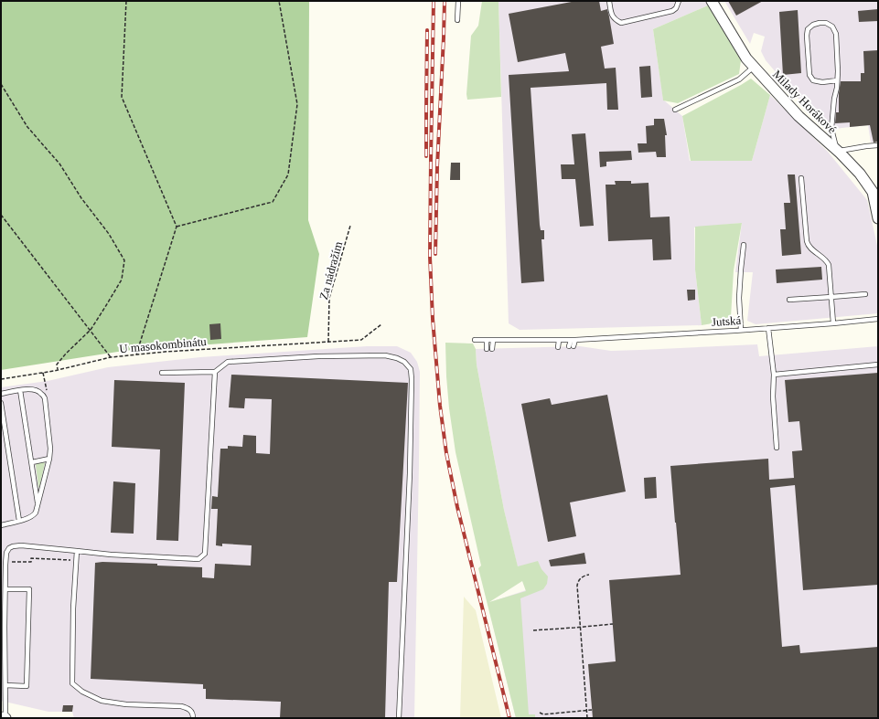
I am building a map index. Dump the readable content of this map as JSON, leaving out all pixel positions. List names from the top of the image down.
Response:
{
  "streets": {
    "street": ["Milady Horákové"],
    "lane": ["Jutská"],
    "path": ["Za nádražím", "U masokombinátu"]
  },
  "crossings": [
    ["Za nádražím", "U masokombinátu"]
  ]
}
